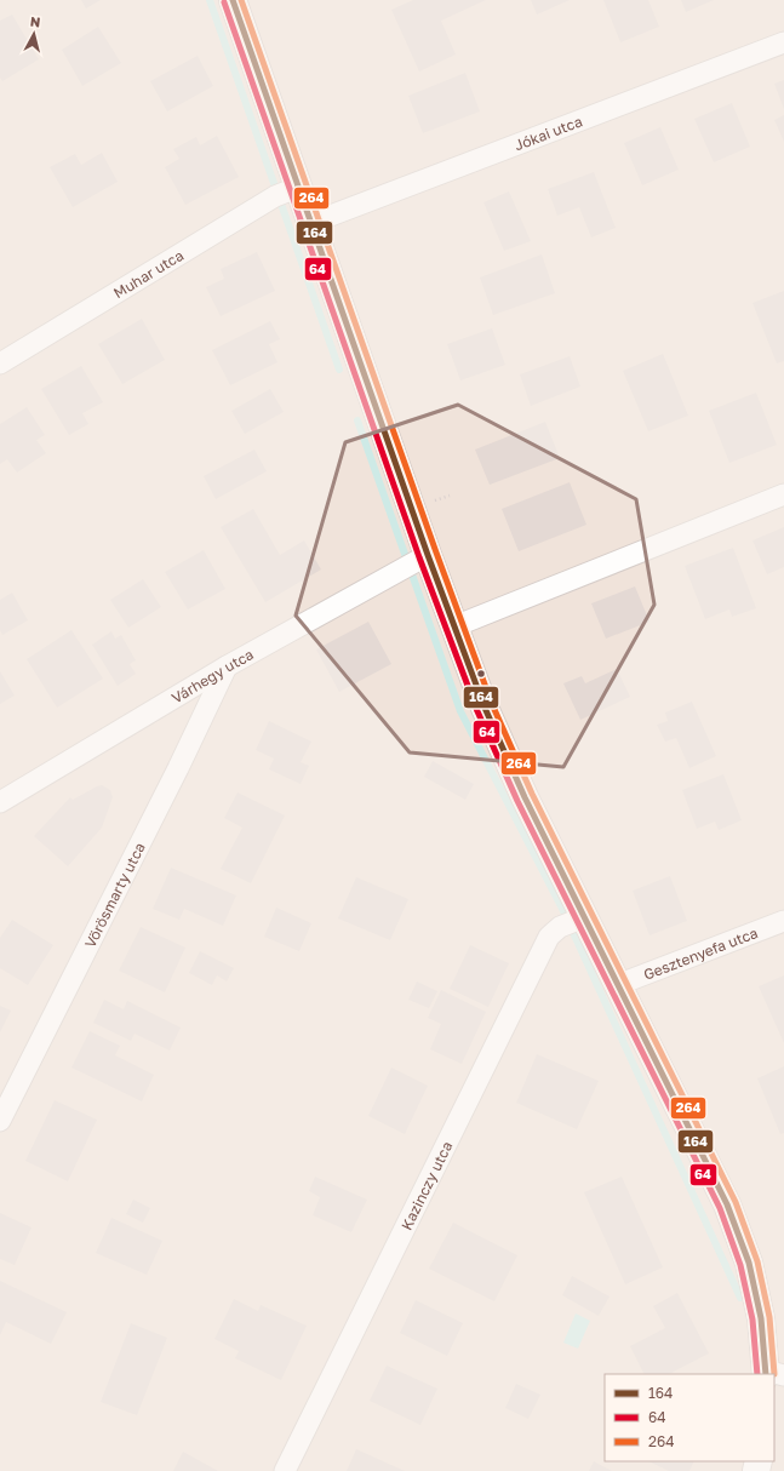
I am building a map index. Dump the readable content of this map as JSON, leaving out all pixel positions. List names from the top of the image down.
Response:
{
  "streets": {
    "street": [
      "Jókai utca",
      "Muhar utca",
      "Várhegy utca",
      "Vörösmarty utca",
      "Gesztenyefa utca",
      "Kazinczy utca"
    ]
  },
  "crossings": [
    ["Várhegy utca", "Vörösmarty utca"]
  ],
  "lines": ["transit line 164", "transit line 264", "transit line 64"],
  "legend": ["164", "64", "264"],
  "north": "top"
}
